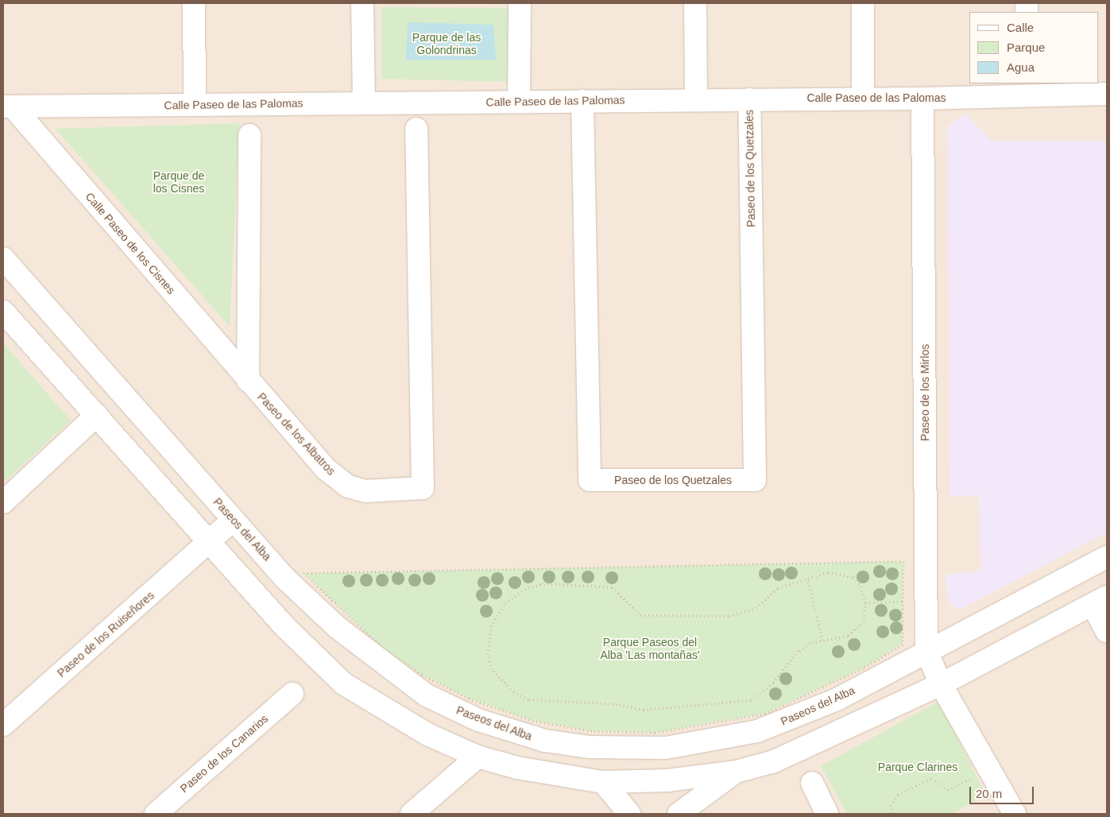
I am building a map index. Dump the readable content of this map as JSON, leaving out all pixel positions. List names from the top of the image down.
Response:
{
  "streets": {
    "street": [
      "Calle Paseo de las Palomas",
      "Paseo de los Quetzales",
      "Calle Paseo de los Cisnes",
      "Paseo de los Mirlos",
      "Paseo de los Albatros",
      "Paseos del Alba",
      "Paseo de los Ruiseñores",
      "Paseo de los Canarios"
    ]
  },
  "crossings": [
    ["Calle Paseo de las Palomas", "Paseo de los Quetzales"],
    ["Calle Paseo de las Palomas", "Calle Paseo de los Cisnes"],
    ["Calle Paseo de las Palomas", "Paseo de los Mirlos"],
    ["Calle Paseo de los Cisnes", "Paseo de los Albatros"],
    ["Paseo de los Mirlos", "Paseos del Alba"],
    ["Paseos del Alba", "Paseo de los Ruiseñores"]
  ],
  "parks": [
    "Parque de las Golondrinas",
    "Parque de los Cisnes",
    "Parque Paseos del Alba 'Las montañas'",
    "Parque Clarines"
  ],
  "legend": ["Calle", "Parque", "Agua"],
  "scale_bar": "20 m"
}
